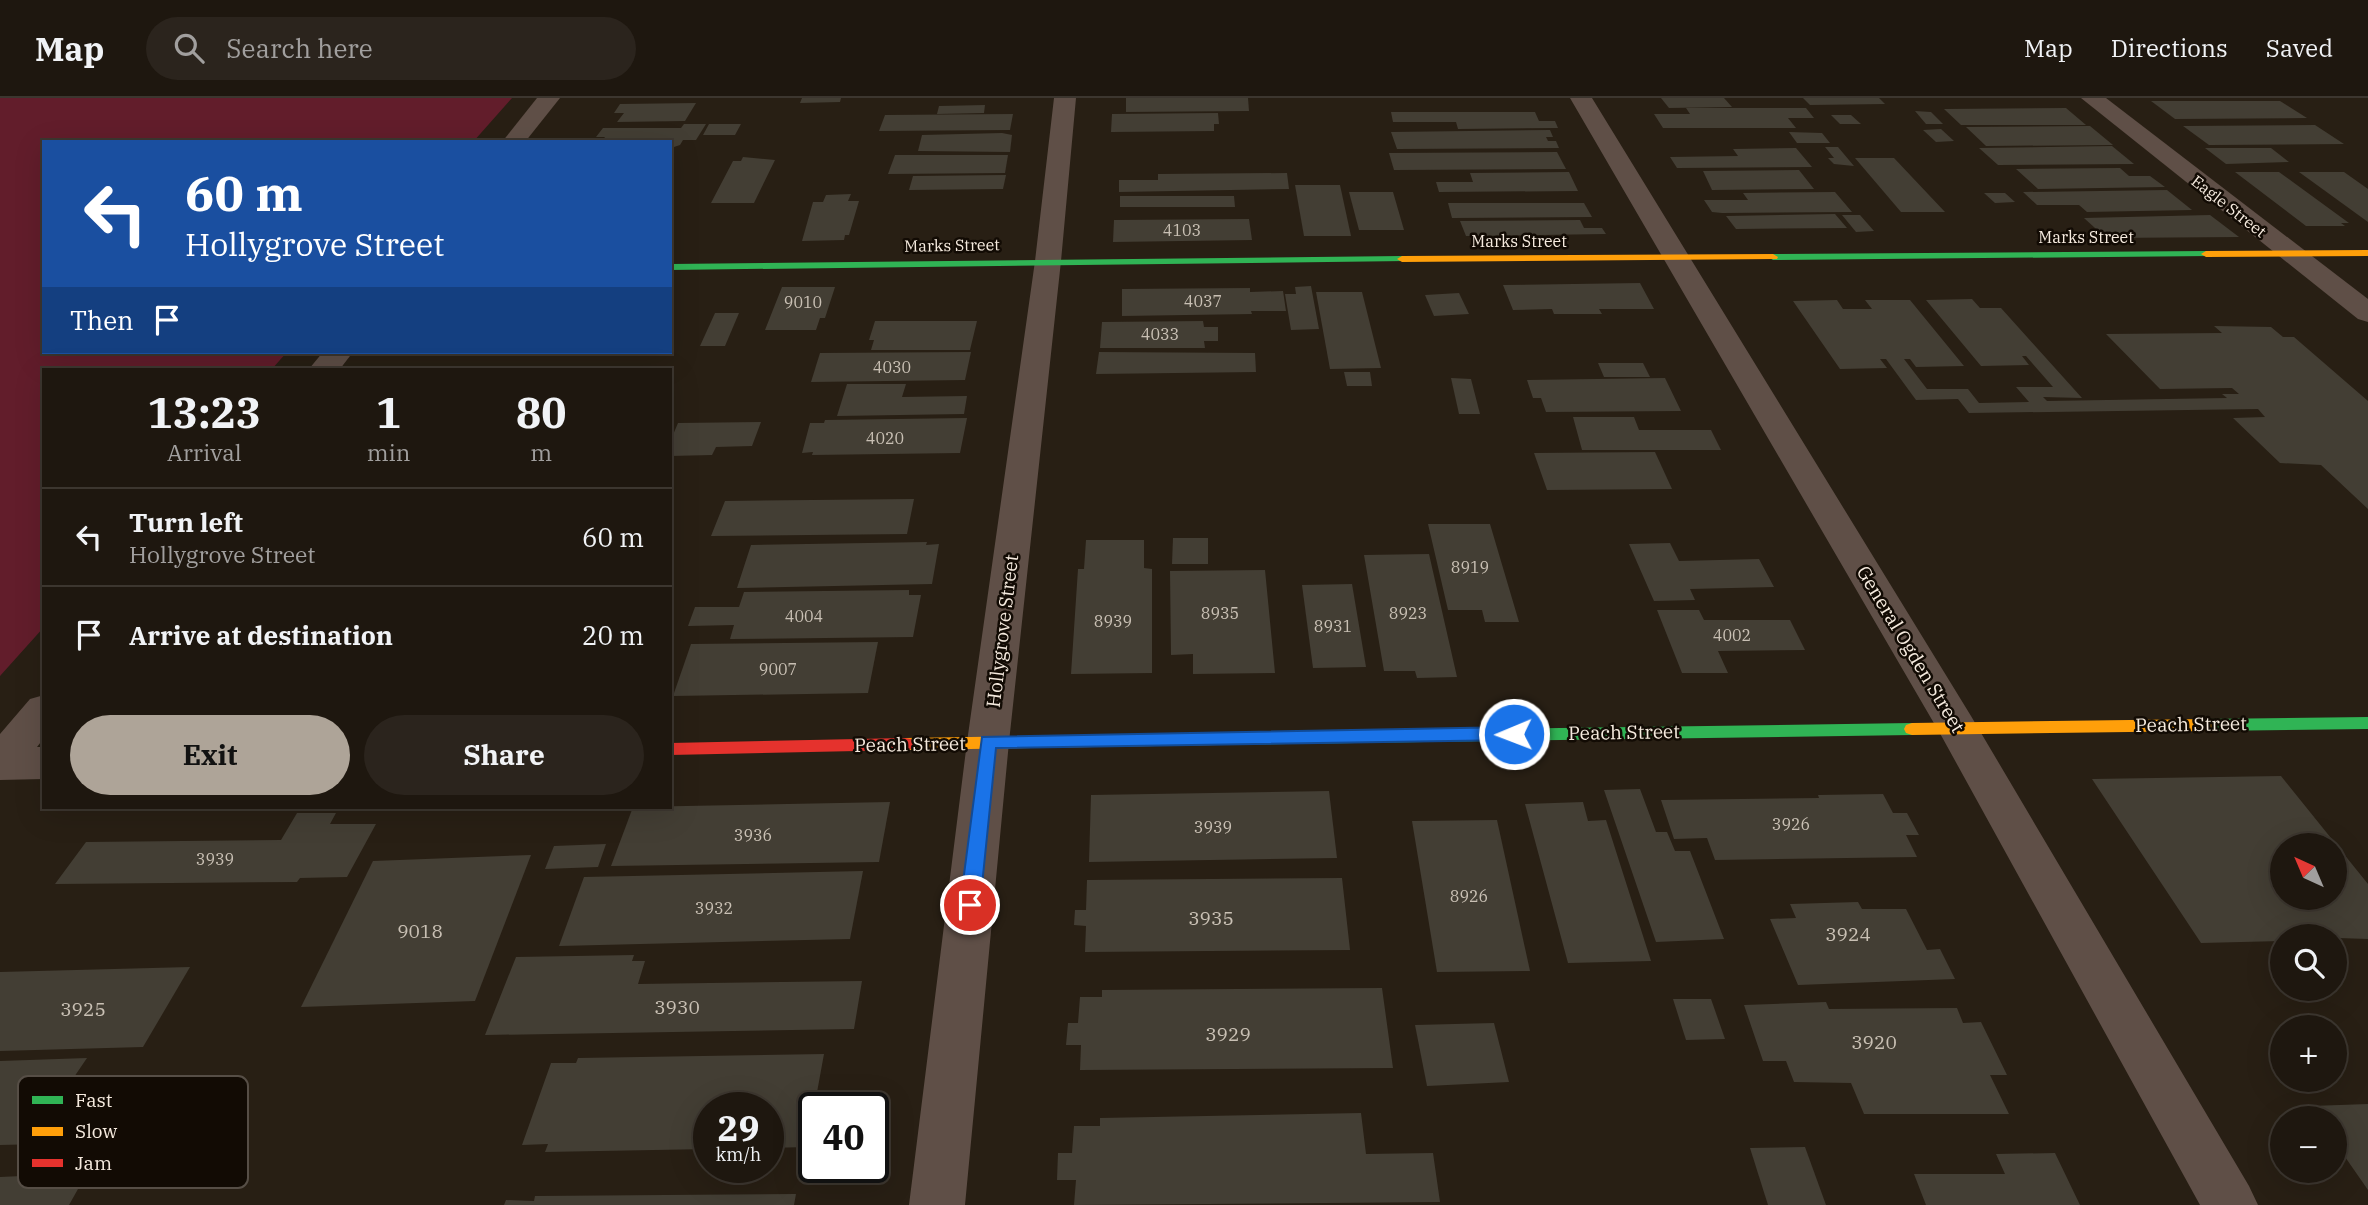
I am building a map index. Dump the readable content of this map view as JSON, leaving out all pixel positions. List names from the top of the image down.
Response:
{
  "streets": {
    "street": [
      "Eagle Street",
      "Marks Street",
      "Hollygrove Street",
      "General Ogden Street",
      "Peach Street"
    ]
  },
  "crossings": [
    ["Eagle Street", "Marks Street"],
    ["Marks Street", "Hollygrove Street"],
    ["Marks Street", "General Ogden Street"],
    ["Hollygrove Street", "Peach Street"],
    ["General Ogden Street", "Peach Street"]
  ],
  "house_numbers": [
    "4103",
    "4037",
    "9010",
    "4033",
    "4030",
    "4020",
    "8919",
    "8935",
    "8923",
    "4004",
    "8939",
    "8931",
    "4002",
    "9007",
    "3926",
    "3939",
    "3936",
    "3939",
    "8926",
    "3932",
    "3935",
    "9018",
    "3924",
    "3930",
    "3925",
    "3929",
    "3920"
  ],
  "legend": ["Fast", "Slow", "Jam"],
  "north": "top left",
  "page": {
    "header": "Map",
    "search": "Search here",
    "nav": ["Map", "Directions", "Saved"],
    "turn": ["60 m", "Hollygrove Street"],
    "then": "Then",
    "eta": [
      "13:23",
      "Arrival",
      "1",
      "min",
      "80",
      "m"
    ],
    "list": [
      {
        "name": "Turn left",
        "note": "Hollygrove Street",
        "value": "60 m"
      },
      {
        "name": "Arrive at destination",
        "value": "20 m"
      }
    ],
    "buttons": ["Exit", "Share"],
    "map_buttons": ["+", "−"],
    "speed": "29 km/h",
    "limit": "40"
  }
}
